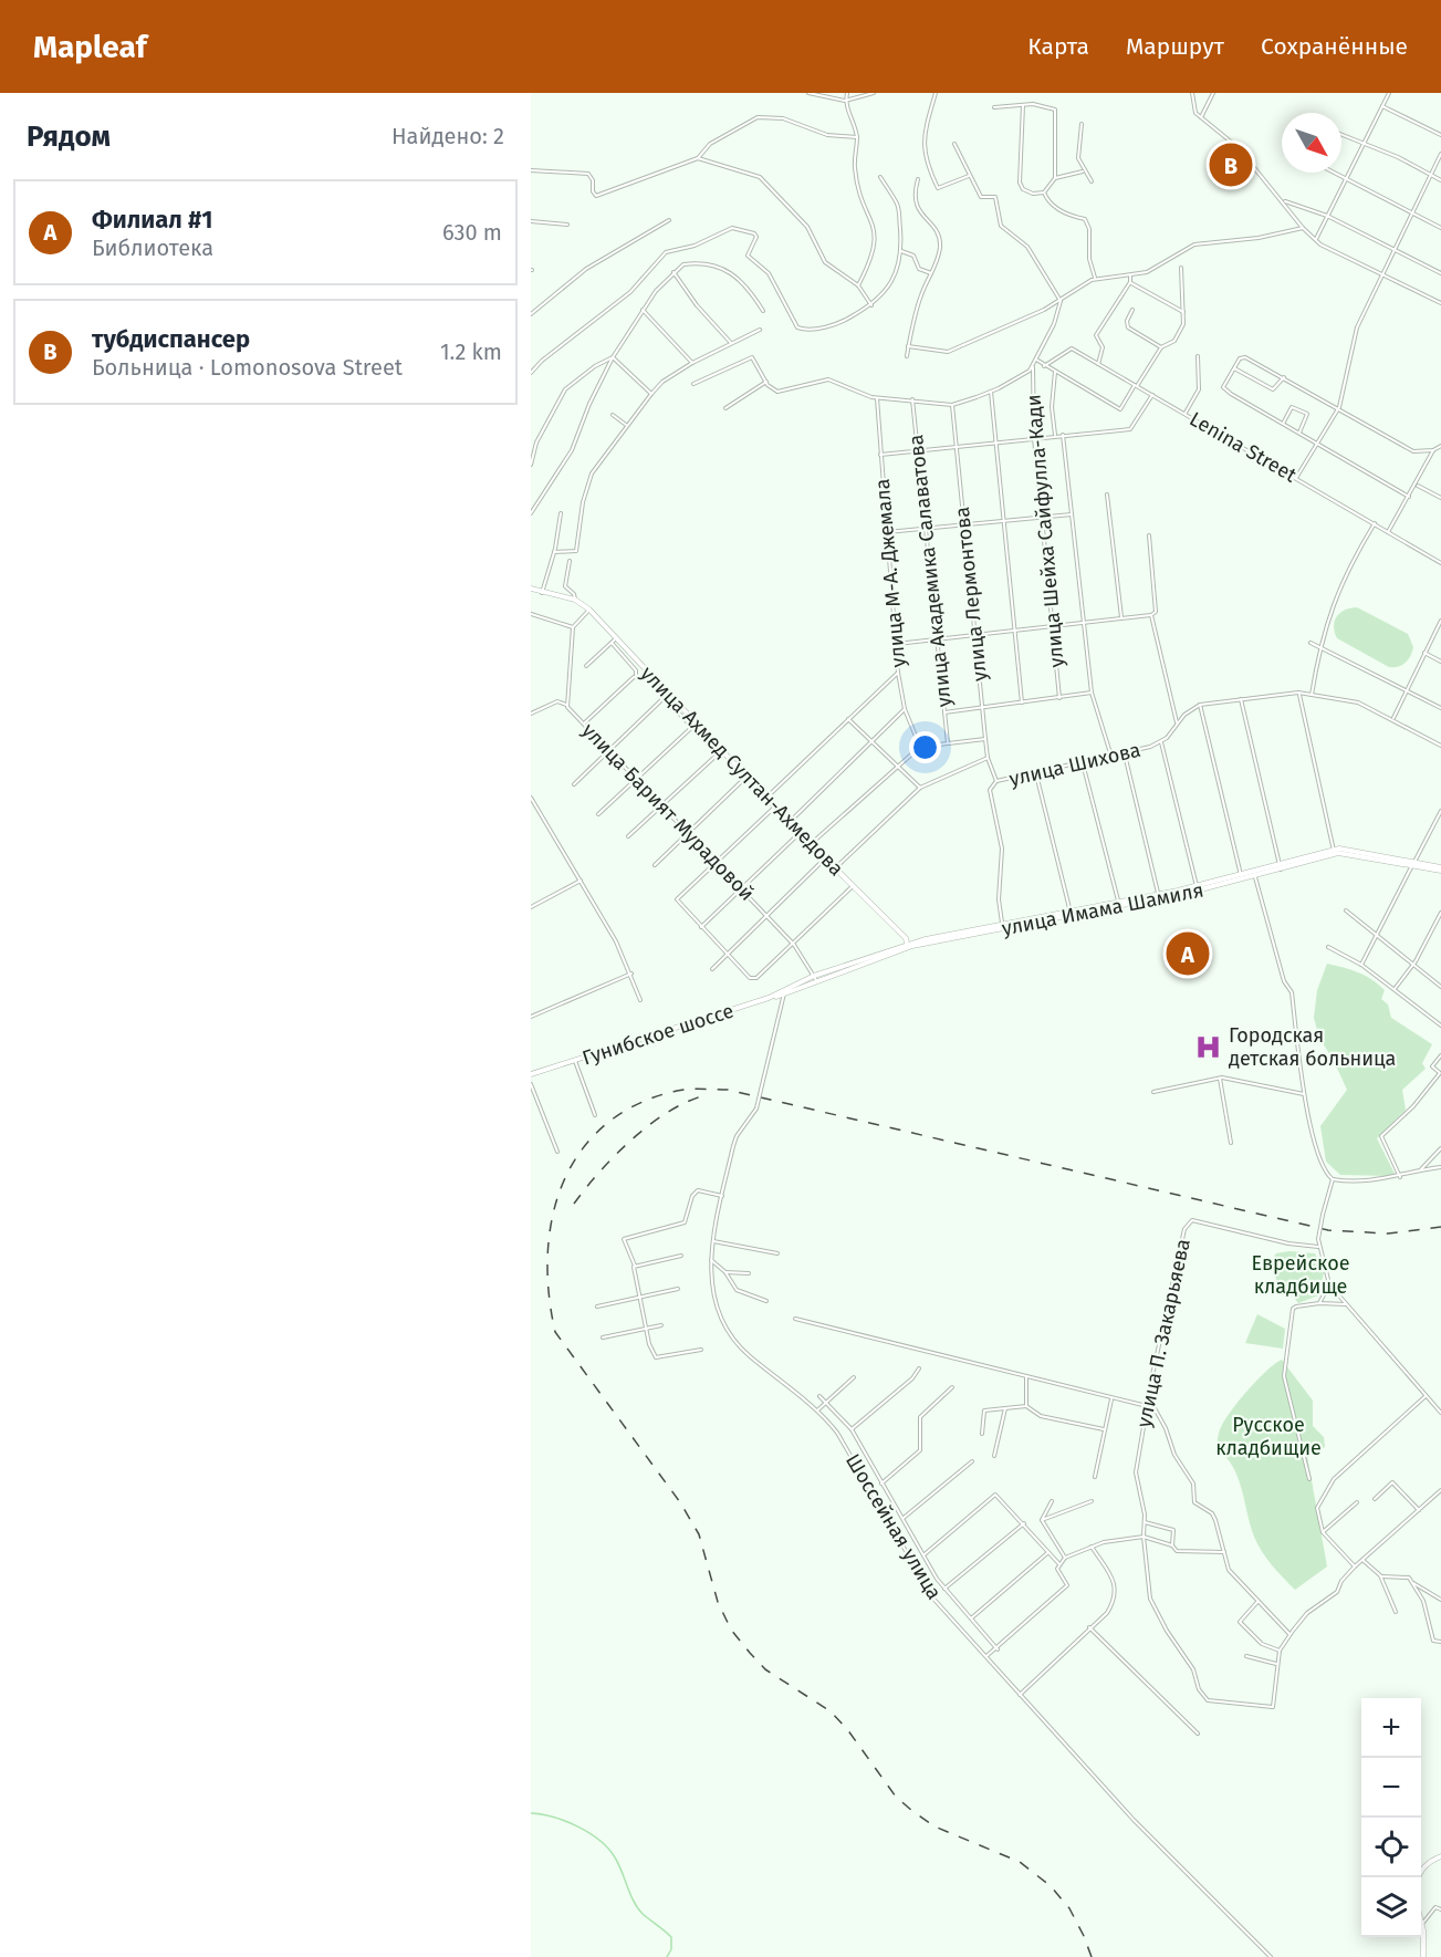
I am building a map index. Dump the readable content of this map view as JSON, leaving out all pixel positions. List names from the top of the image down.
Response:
{
  "streets": {
    "main road": ["улица Ахмед Султан-Ахмедова", "улица Имама Шамиля", "Гунибское шоссе"],
    "street": [
      "Lenina Street",
      "улица Шейха Сайфулла-Кади",
      "улица Академика Салаватова",
      "улица М-А. Джемала",
      "улица Лермонтова",
      "улица Шихова",
      "улица Барият Мурадовой",
      "улица П. Закарьяева",
      "Шоссейная улица"
    ]
  },
  "crossings": [
    ["улица Лермонтова", "улица Шихова"],
    ["улица Ахмед Султан-Ахмедова", "улица Имама Шамиля"],
    ["улица Барият Мурадовой", "улица Имама Шамиля"],
    ["улица Имама Шамиля", "Гунибское шоссе"],
    ["улица Имама Шамиля", "Шоссейная улица"],
    ["Гунибское шоссе", "Шоссейная улица"]
  ],
  "parks": ["Еврейское кладбище", "Русское кладбищие"],
  "places": {
    "hospital": ["Городская детская больница"]
  },
  "north": "bottom right",
  "page": {
    "header": "Mapleaf",
    "nav": ["Карта", "Маршрут", "Сохранённые"],
    "heading": ["Рядом", "Найдено: 2"],
    "pins": ["B", "A"],
    "list": [
      {
        "mark": "A",
        "name": "Филиал #1",
        "note": "Библиотека",
        "value": "630 m"
      },
      {
        "mark": "B",
        "name": "тубдиспансер",
        "note": "Больница · Lomonosova Street",
        "value": "1.2 km"
      }
    ],
    "map_buttons": ["+", "−"]
  }
}
